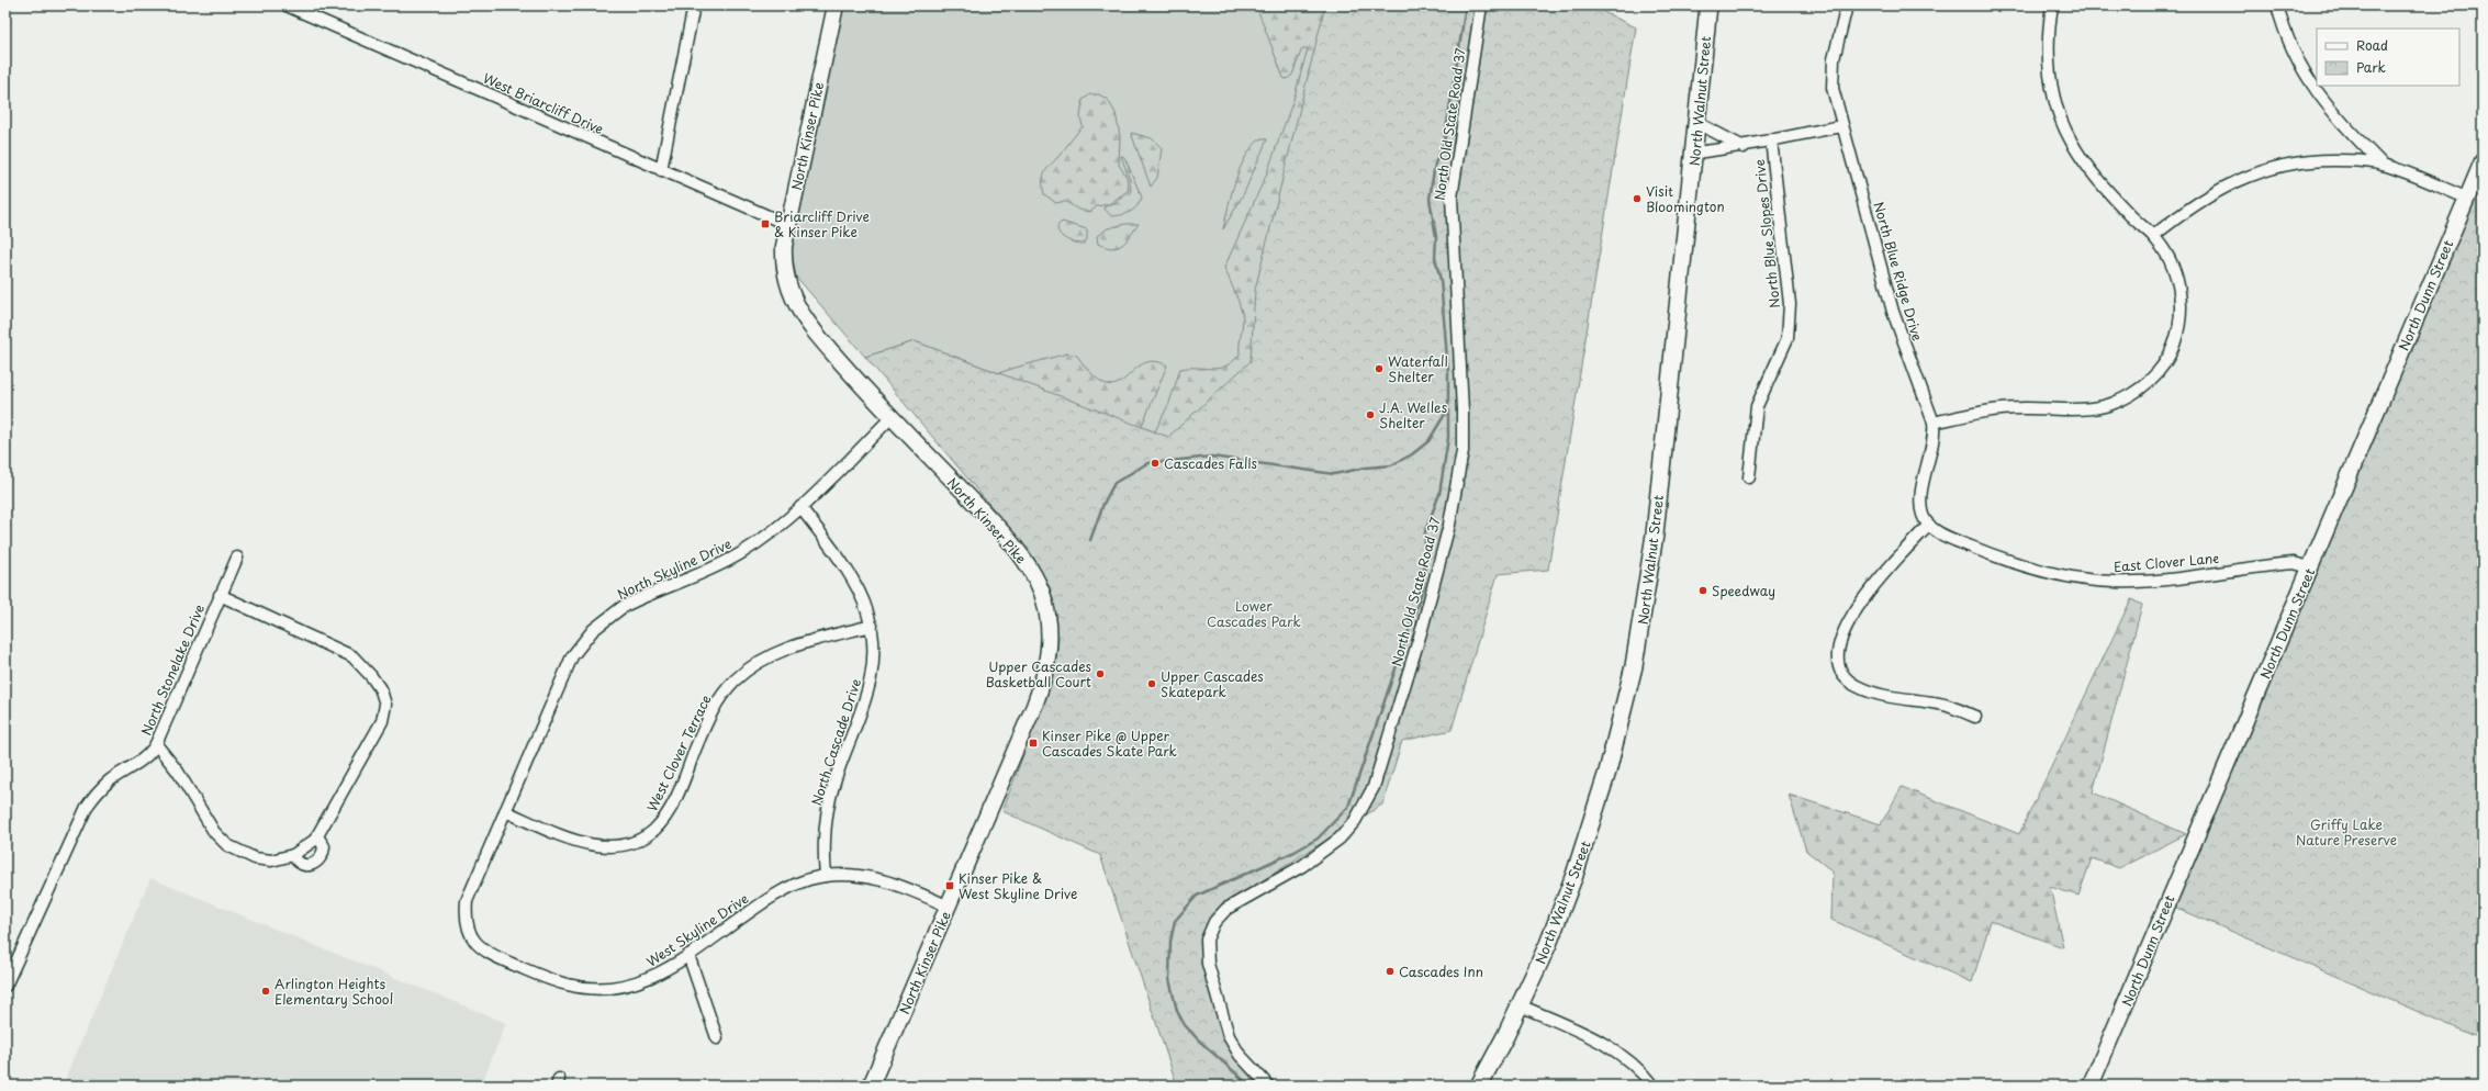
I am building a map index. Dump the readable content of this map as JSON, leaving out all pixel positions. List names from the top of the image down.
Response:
{
  "streets": {
    "main road": ["North Walnut Street"],
    "street": [
      "West Briarcliff Drive",
      "North Old State Road 37",
      "North Kinser Pike",
      "North Blue Slopes Drive",
      "North Blue Ridge Drive",
      "North Dunn Street",
      "East Clover Lane",
      "North Skyline Drive",
      "North Stonelake Drive",
      "North Cascade Drive",
      "West Clover Terrace",
      "West Skyline Drive"
    ]
  },
  "crossings": [
    ["West Briarcliff Drive", "North Kinser Pike"],
    ["North Kinser Pike", "North Skyline Drive"],
    ["North Kinser Pike", "West Skyline Drive"],
    ["North Dunn Street", "East Clover Lane"],
    ["North Skyline Drive", "North Cascade Drive"],
    ["North Skyline Drive", "West Clover Terrace"],
    ["North Skyline Drive", "West Skyline Drive"],
    ["North Cascade Drive", "West Clover Terrace"],
    ["North Cascade Drive", "West Skyline Drive"]
  ],
  "parks": ["Lower Cascades Park", "Griffy Lake Nature Preserve"],
  "places": {
    "other": [
      "Visit Bloomington",
      "Waterfall Shelter",
      "J.A. Welles Shelter",
      "Cascades Falls",
      "Speedway",
      "Upper Cascades Basketball Court",
      "Upper Cascades Skatepark",
      "Cascades Inn",
      "Arlington Heights Elementary School"
    ],
    "transit": ["Briarcliff Drive & Kinser Pike", "Kinser Pike @ Upper Cascades Skate Park", "Kinser Pike & West Skyline Drive"]
  },
  "legend": ["Road", "Park"]
}
